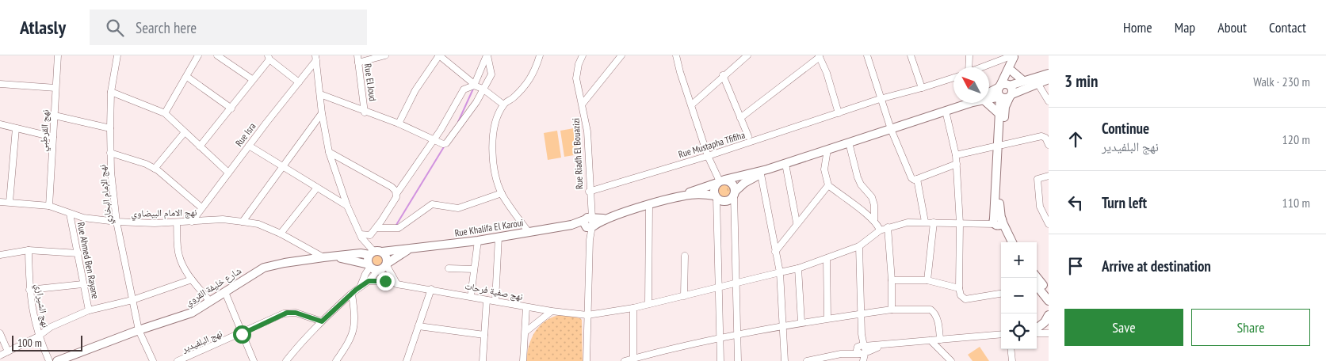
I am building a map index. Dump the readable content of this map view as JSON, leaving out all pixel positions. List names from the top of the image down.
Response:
{
  "streets": {
    "main road": ["Rue Khalifa El Karoui", "شارع خليفة القروي"],
    "street": [
      "Rue El Joud",
      "نهج القرطبي",
      "Rue Isra",
      "Rue Mustapha Tfifiha",
      "Rue Riadh El Bouazizi",
      "نهج الإمام البخاري",
      "نهج الامام البيضاوي",
      "Rue Ahmed Ben Rayane",
      "نهج صفية فرحات",
      "نهج الشيرازي",
      "نهج البلفيدير"
    ]
  },
  "crossings": [
    ["نهج القرطبي", "نهج الامام البيضاوي"],
    ["Rue Isra", "نهج الامام البيضاوي"],
    ["Rue Mustapha Tfifiha", "Rue Riadh El Bouazizi"],
    ["Rue Riadh El Bouazizi", "Rue Khalifa El Karoui"],
    ["Rue Riadh El Bouazizi", "نهج صفية فرحات"],
    ["نهج الإمام البخاري", "نهج الامام البيضاوي"],
    ["نهج الإمام البخاري", "شارع خليفة القروي"],
    ["نهج الامام البيضاوي", "Rue Ahmed Ben Rayane"],
    ["نهج الامام البيضاوي", "شارع خليفة القروي"],
    ["Rue Khalifa El Karoui", "شارع خليفة القروي"],
    ["Rue Khalifa El Karoui", "نهج صفية فرحات"]
  ],
  "scale_bar": "100 m",
  "north": "top left",
  "page": {
    "header": "Atlasly",
    "search": "Search here",
    "nav": [
      "Home",
      "Map",
      "About",
      "Contact"
    ],
    "heading": ["3 min", "Walk · 230 m"],
    "list": [
      ["Continue", "نهج البلفيدير", "120 m"],
      ["Turn left", "110 m"],
      "Arrive at destination"
    ],
    "map_buttons": ["+", "−"],
    "buttons": ["Save", "Share"],
    "scale": "100 m"
  }
}
